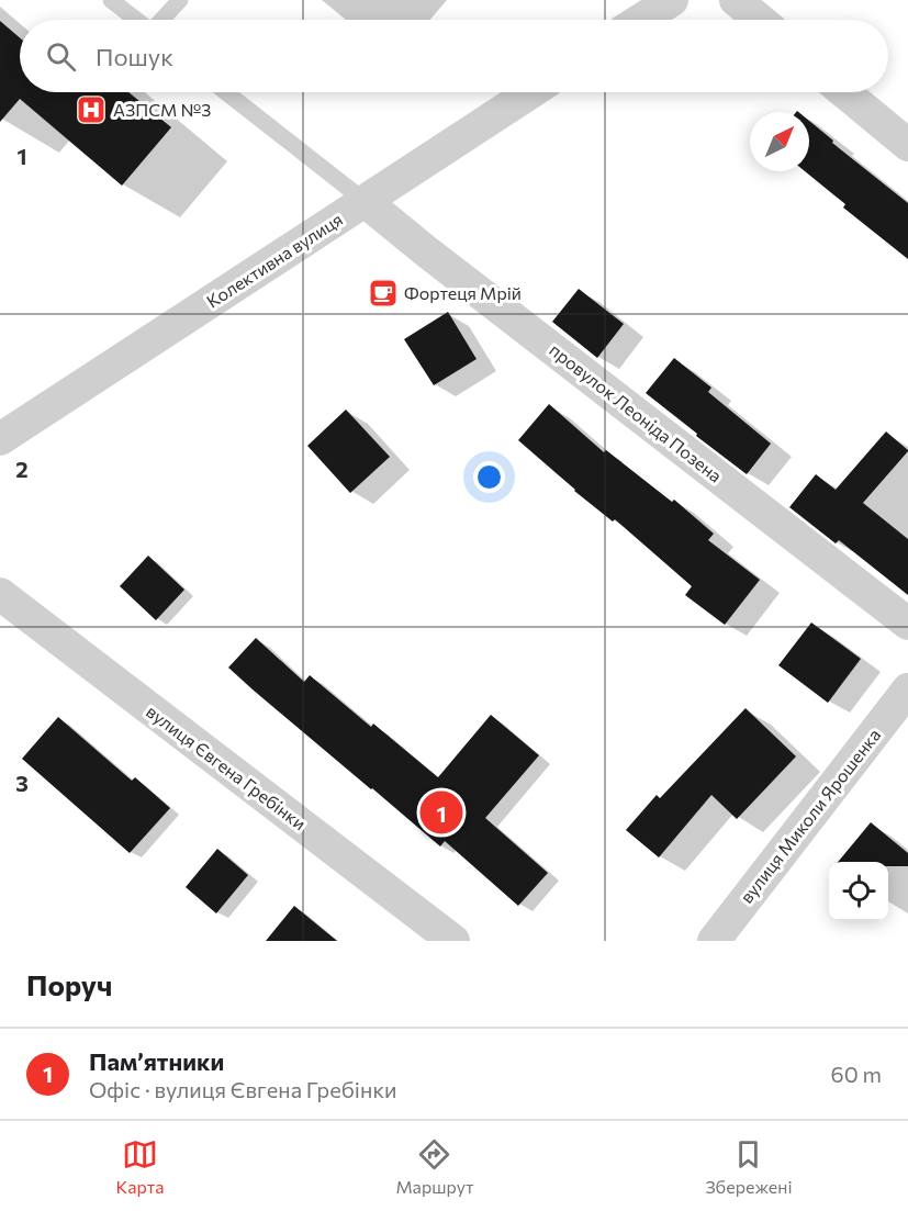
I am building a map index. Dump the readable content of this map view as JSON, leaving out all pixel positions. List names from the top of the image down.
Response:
{
  "streets": {
    "street": [
      "Колективна вулиця",
      "провулок Леоніда Позена",
      "вулиця Євгена Гребінки",
      "вулиця Миколи Ярошенка"
    ]
  },
  "crossings": [
    ["Колективна вулиця", "провулок Леоніда Позена"]
  ],
  "places": {
    "hospital": ["АЗПСМ №3"],
    "cafe": ["Фортеця Мрій"]
  },
  "north": "top right",
  "page": {
    "search": "Пошук",
    "pins": "1",
    "heading": "Поруч",
    "list": [
      {
        "mark": "1",
        "name": "Памʼятники",
        "note": "Офіс · вулиця Євгена Гребінки",
        "value": "60 m"
      }
    ],
    "nav": ["Карта", "Маршрут", "Збережені"]
  },
  "grid": {
    "rows": ["1", "2", "3"]
  }
}
